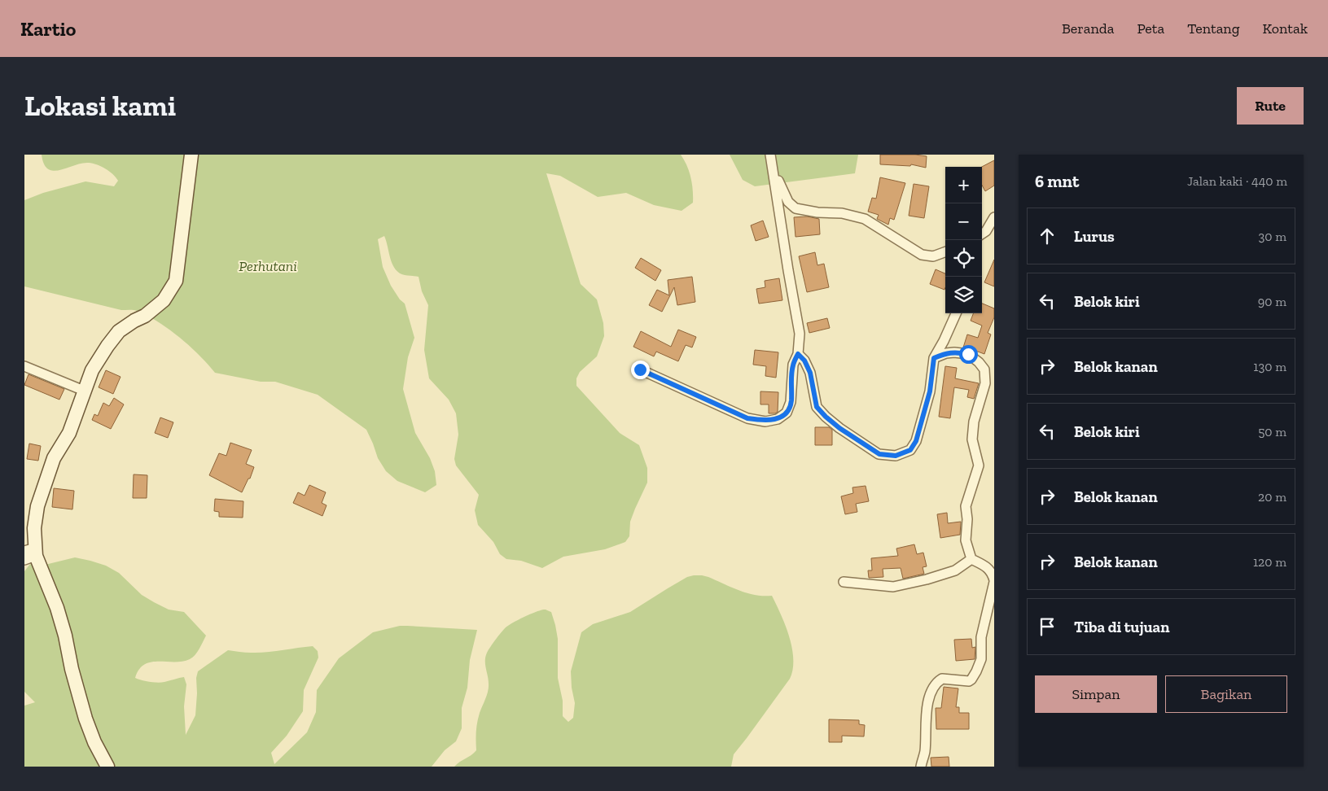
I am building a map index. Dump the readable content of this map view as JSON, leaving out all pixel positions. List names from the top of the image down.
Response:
{
  "parks": ["Perhutani"],
  "page": {
    "header": "Kartio",
    "nav": [
      "Beranda",
      "Peta",
      "Tentang",
      "Kontak"
    ],
    "buttons": [
      "Rute",
      ["Simpan", "Bagikan"]
    ],
    "title": "Lokasi kami",
    "heading": ["6 mnt", "Jalan kaki · 440 m"],
    "map_buttons": ["+", "−"],
    "list": [
      ["Lurus", "30 m"],
      ["Belok kiri", "90 m"],
      ["Belok kanan", "130 m"],
      ["Belok kiri", "50 m"],
      ["Belok kanan", "20 m"],
      ["Belok kanan", "120 m"],
      "Tiba di tujuan"
    ]
  }
}
